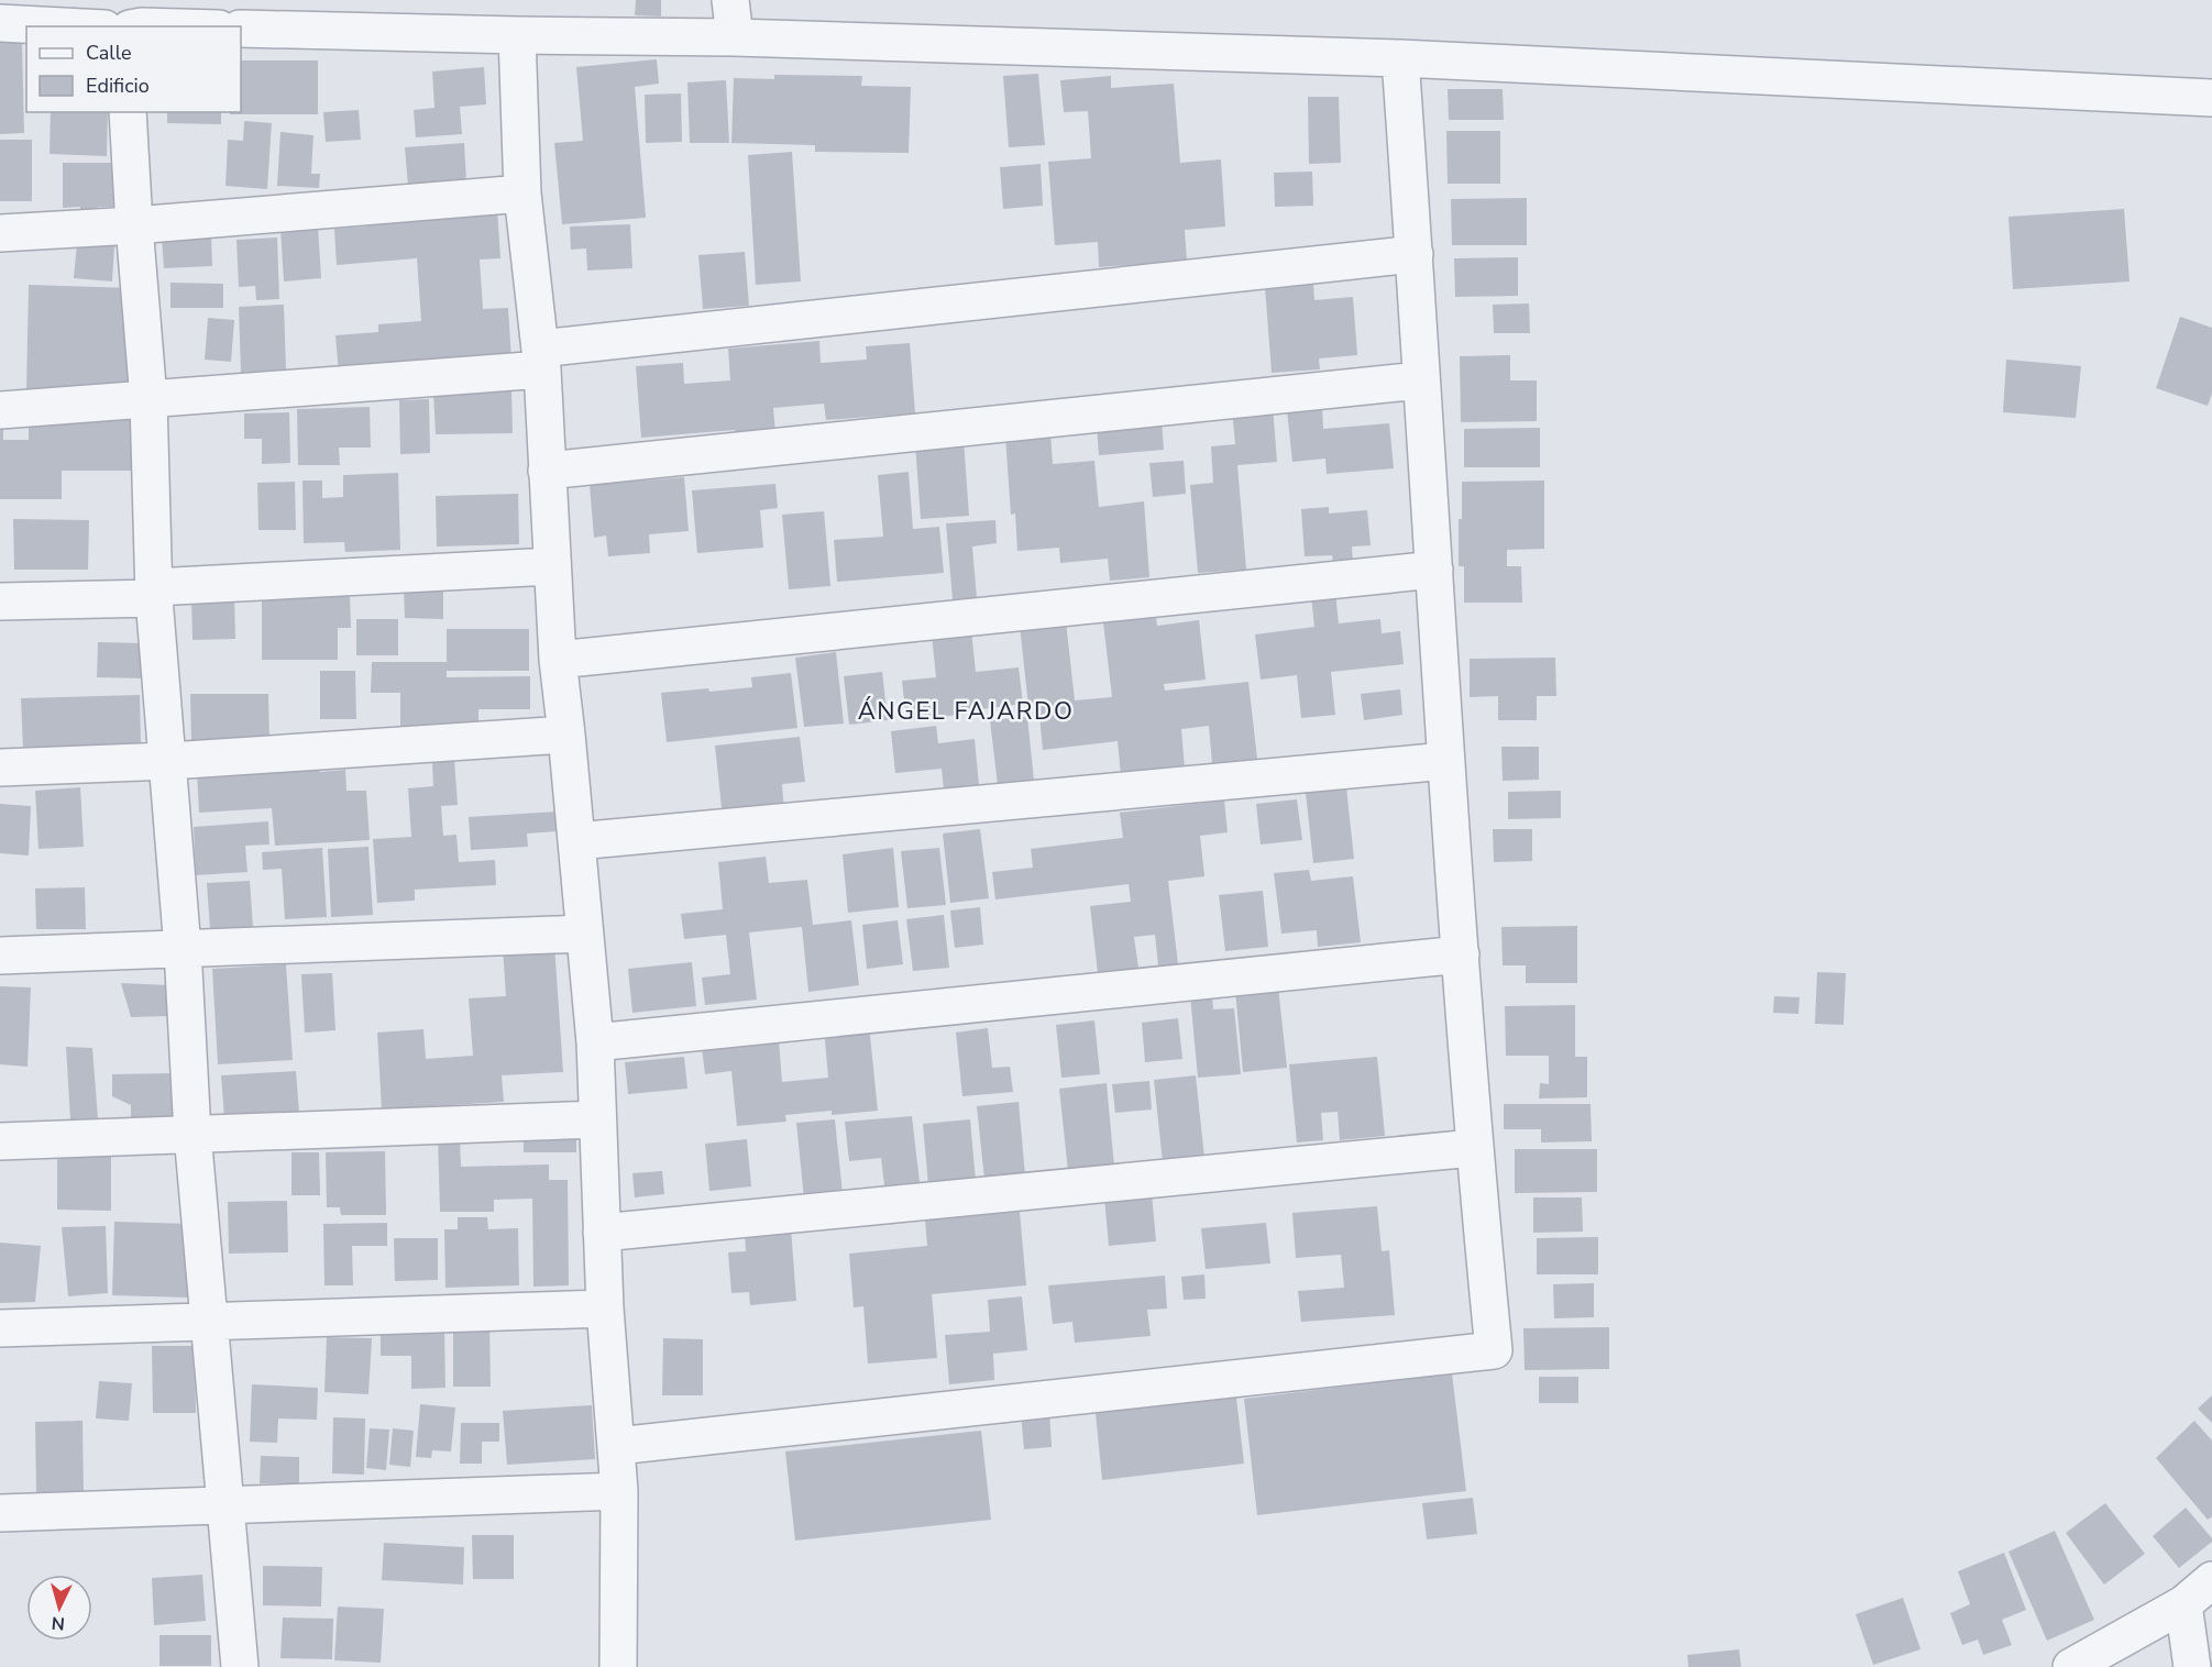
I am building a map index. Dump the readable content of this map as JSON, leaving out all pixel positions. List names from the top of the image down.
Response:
{
  "districts": ["ÁNGEL FAJARDO"],
  "legend": ["Calle", "Edificio"],
  "north": "bottom"
}
